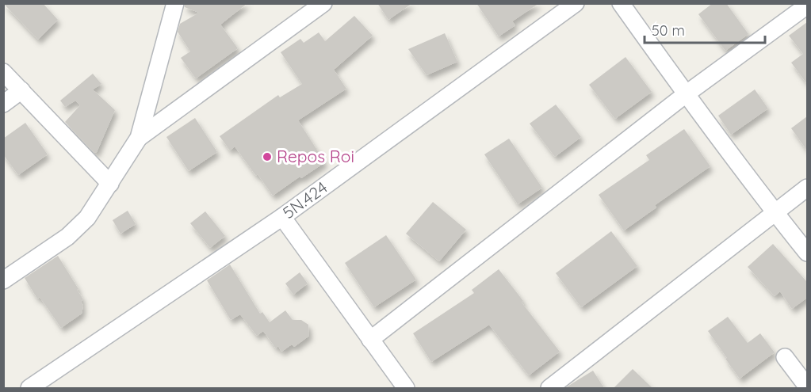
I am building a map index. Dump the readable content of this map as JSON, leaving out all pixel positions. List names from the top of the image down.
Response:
{
  "streets": {
    "street": ["5N.424"]
  },
  "places": ["Repos Roi"],
  "scale_bar": "50 m"
}
